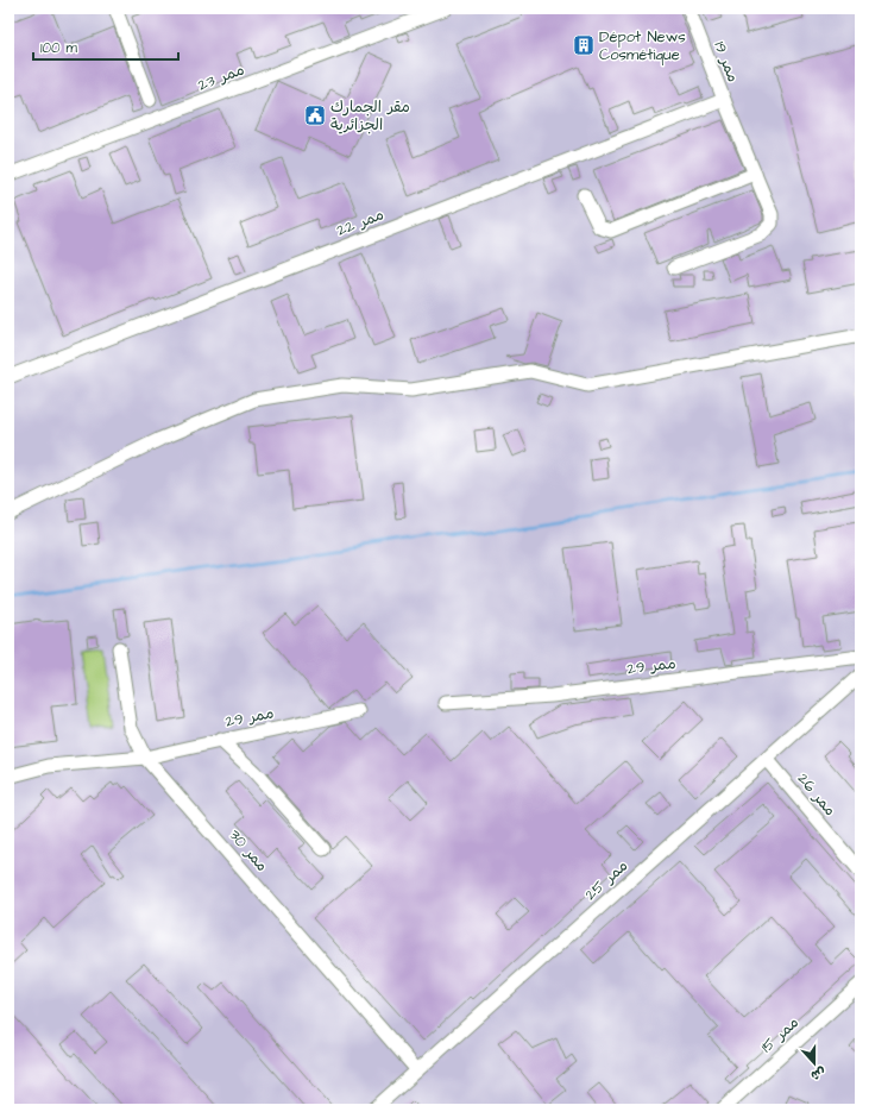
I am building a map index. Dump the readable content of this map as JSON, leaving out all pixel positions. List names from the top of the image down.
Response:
{
  "streets": {
    "lane": [
      "ممر 19",
      "ممر 23",
      "ممر 22",
      "ممر 29",
      "ممر 26",
      "ممر 30",
      "ممر 25",
      "ممر 15"
    ]
  },
  "crossings": [
    ["ممر 19", "ممر 22"],
    ["ممر 29", "ممر 30"],
    ["ممر 26", "ممر 25"],
    ["ممر 30", "ممر 25"]
  ],
  "places": {
    "building": ["Dépot News Cosmétique"],
    "public building": ["مقر الجمارك الجزائرية"]
  },
  "scale_bar": "100 m",
  "north": "bottom"
}
